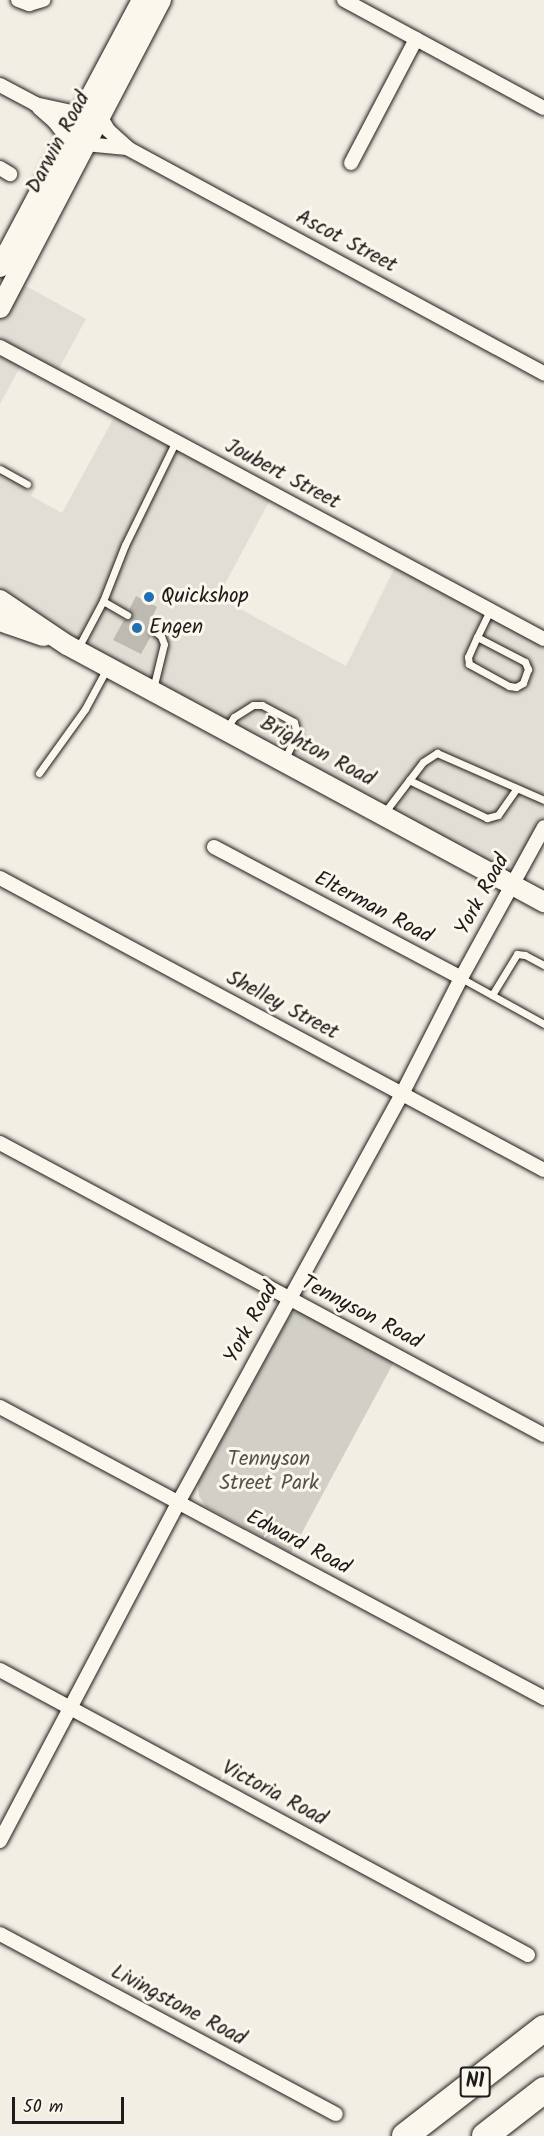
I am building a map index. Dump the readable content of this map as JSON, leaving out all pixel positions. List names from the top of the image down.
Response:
{
  "streets": {
    "highway": ["N1"],
    "main road": ["Darwin Road", "Brighton Road"],
    "street": [
      "Ascot Street",
      "Joubert Street",
      "York Road",
      "Elterman Road",
      "Shelley Street",
      "Tennyson Road",
      "Edward Road",
      "Victoria Road",
      "Livingstone Road"
    ]
  },
  "crossings": [
    ["Darwin Road", "Ascot Street"],
    ["Brighton Road", "York Road"],
    ["York Road", "Elterman Road"],
    ["York Road", "Shelley Street"],
    ["York Road", "Tennyson Road"],
    ["York Road", "Edward Road"],
    ["York Road", "Victoria Road"]
  ],
  "parks": ["Tennyson Street Park"],
  "places": ["Quickshop", "Engen"],
  "scale_bar": "50 m"
}
